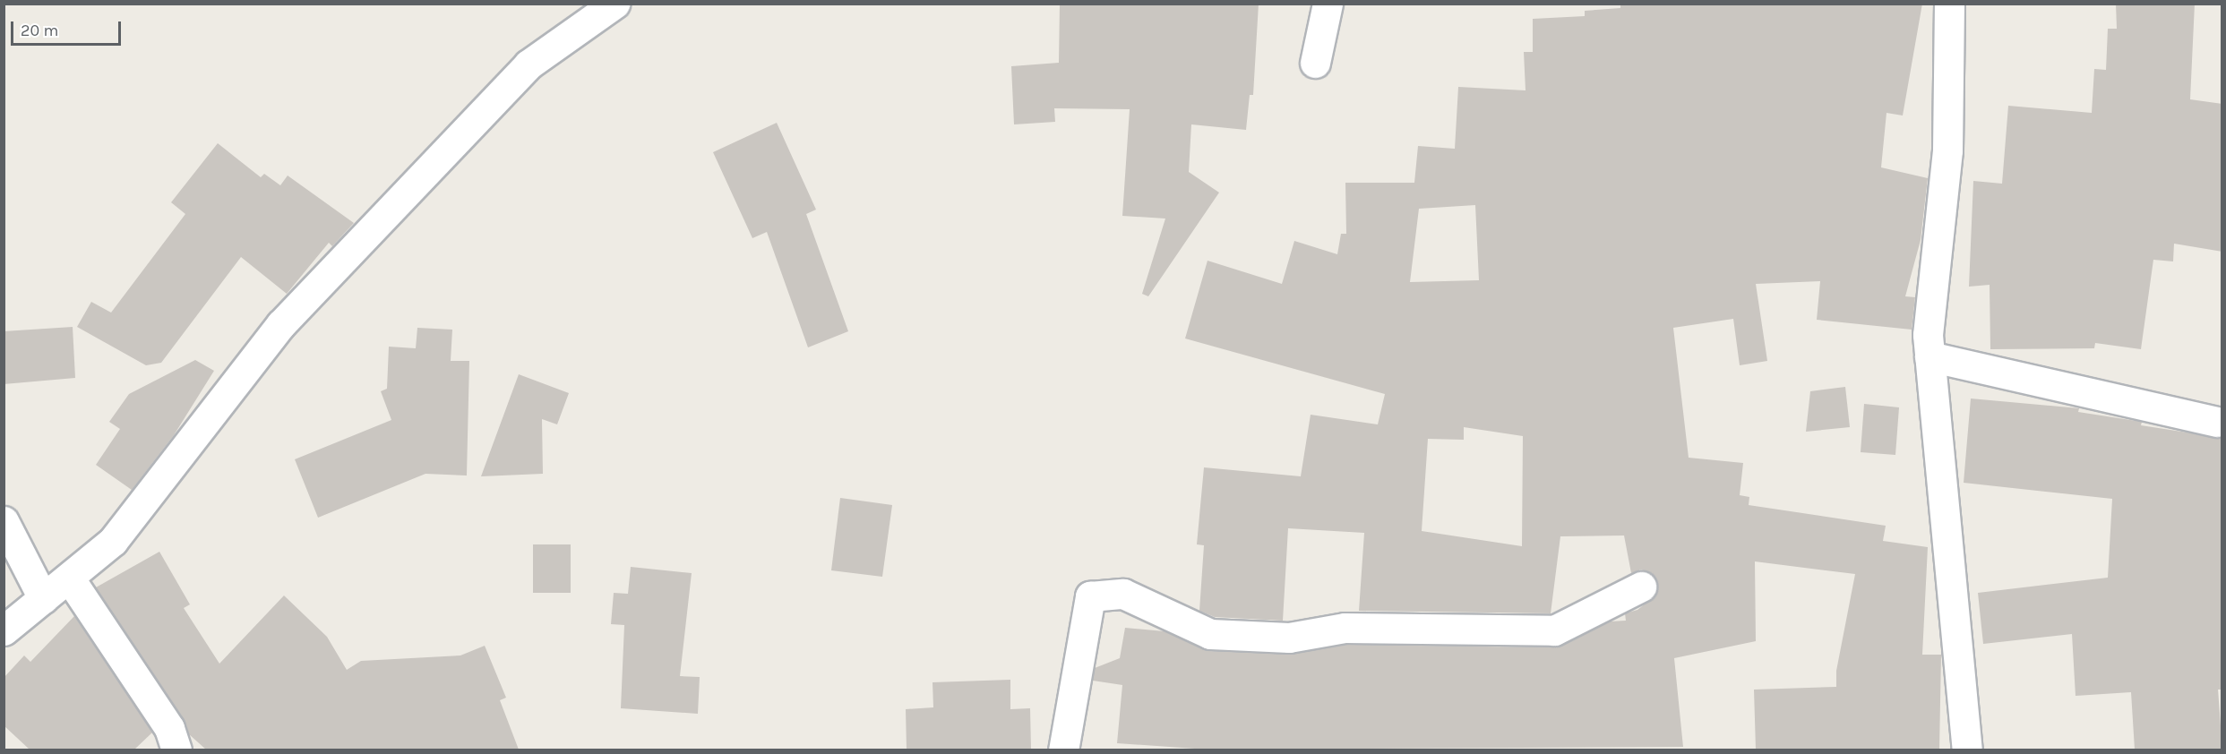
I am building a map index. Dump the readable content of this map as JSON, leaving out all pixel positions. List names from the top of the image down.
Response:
{
  "scale_bar": "20 m"
}
